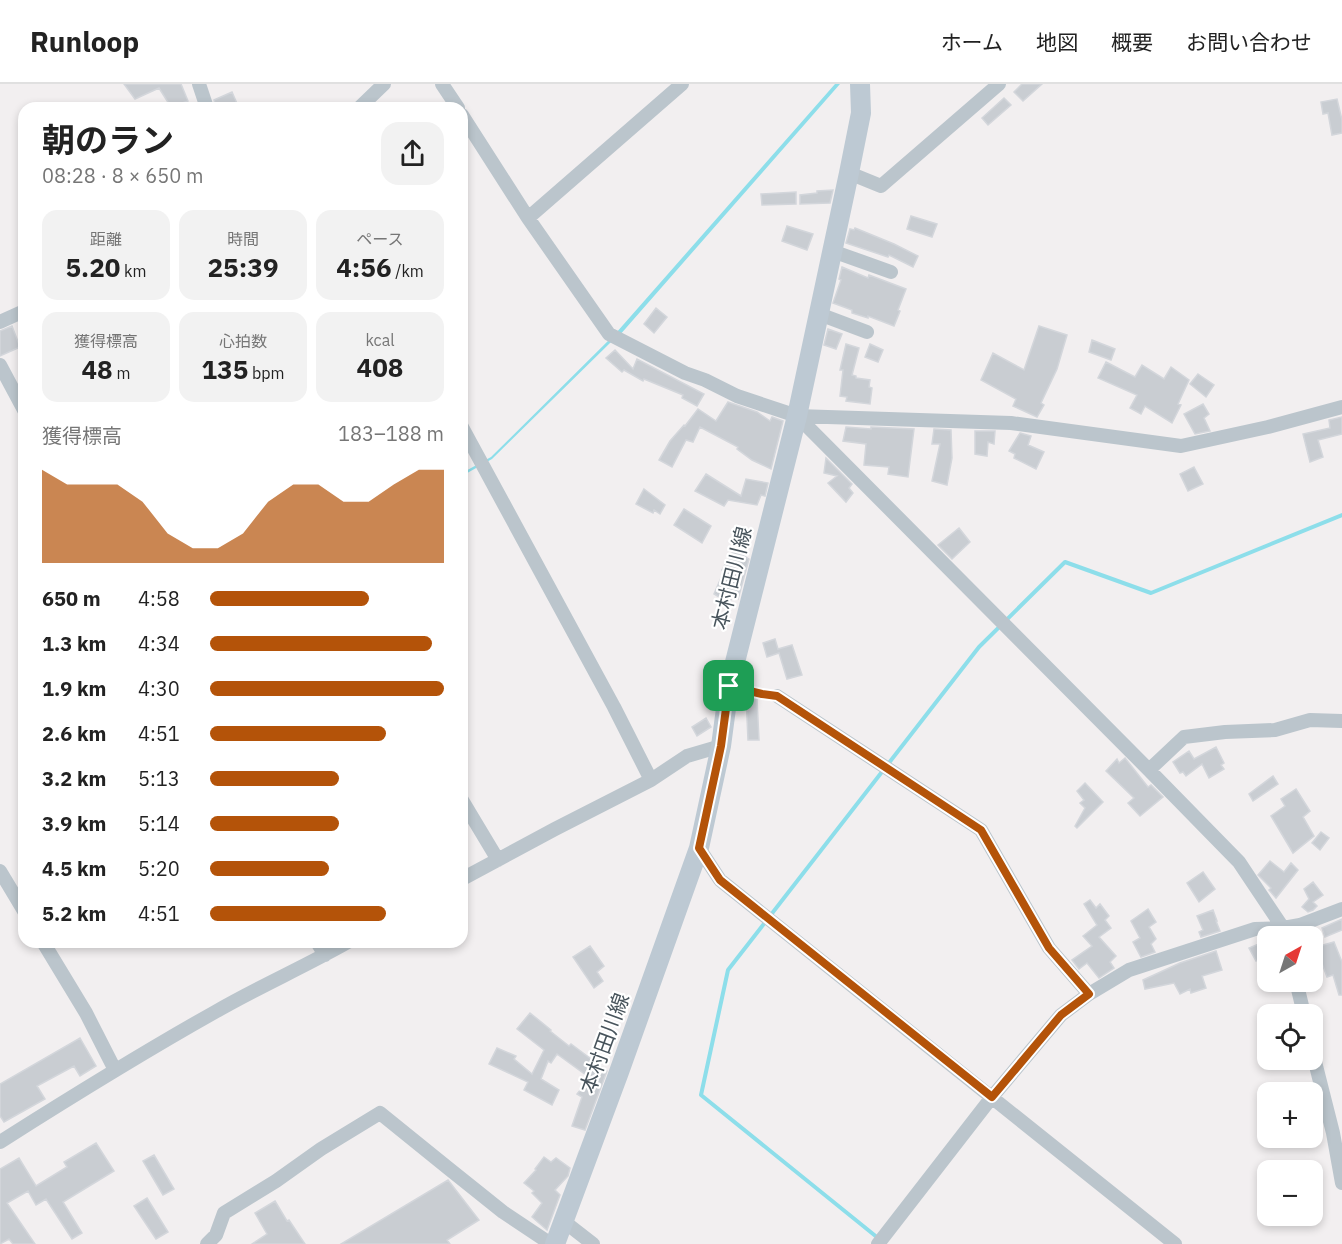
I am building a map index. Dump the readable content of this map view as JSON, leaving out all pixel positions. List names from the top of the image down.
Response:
{
  "streets": {
    "main road": ["本村田川線"]
  },
  "north": "top right",
  "page": {
    "header": "Runloop",
    "nav": [
      "ホーム",
      "地図",
      "概要",
      "お問い合わせ"
    ],
    "heading": ["朝のラン", "08:28 · 8 × 650 m"],
    "stats": [
      ["距離", "5.20 km"],
      ["時間", "25:39"],
      ["ペース", "4:56 /km"],
      ["獲得標高", "48 m"],
      ["心拍数", "135 bpm"],
      ["kcal", "408"]
    ],
    "chart": ["獲得標高", "183–188 m"],
    "list": [
      {
        "name": "650 m",
        "note": "4:58"
      },
      {
        "name": "1.3 km",
        "note": "4:34"
      },
      {
        "name": "1.9 km",
        "note": "4:30"
      },
      {
        "name": "2.6 km",
        "note": "4:51"
      },
      {
        "name": "3.2 km",
        "note": "5:13"
      },
      {
        "name": "3.9 km",
        "note": "5:14"
      },
      {
        "name": "4.5 km",
        "note": "5:20"
      },
      {
        "name": "5.2 km",
        "note": "4:51"
      }
    ],
    "map_buttons": ["+", "−"]
  }
}
